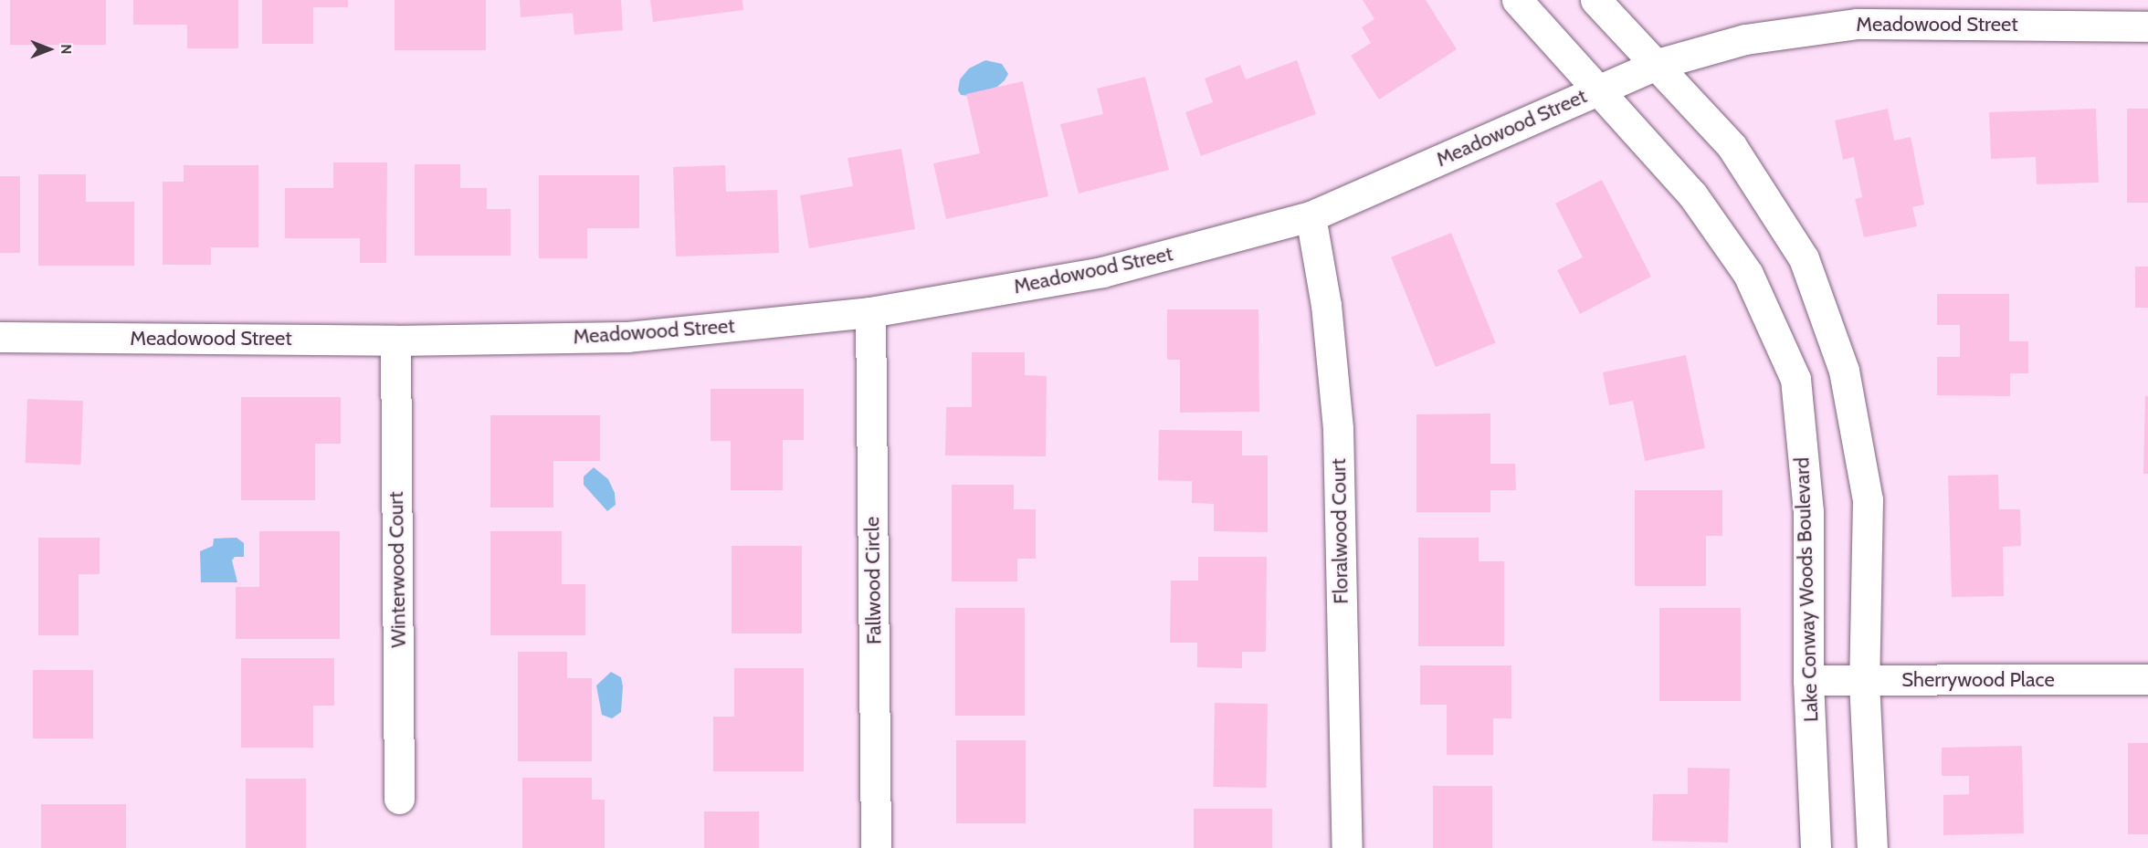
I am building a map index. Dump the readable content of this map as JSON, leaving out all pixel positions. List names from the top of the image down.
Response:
{
  "streets": {
    "street": [
      "Meadowood Street",
      "Floralwood Court",
      "Winterwood Court",
      "Fallwood Circle",
      "Lake Conway Woods Boulevard",
      "Sherrywood Place"
    ]
  },
  "crossings": [
    ["Meadowood Street", "Floralwood Court"],
    ["Meadowood Street", "Winterwood Court"],
    ["Meadowood Street", "Fallwood Circle"],
    ["Meadowood Street", "Lake Conway Woods Boulevard"],
    ["Lake Conway Woods Boulevard", "Sherrywood Place"]
  ],
  "north": "right"
}
